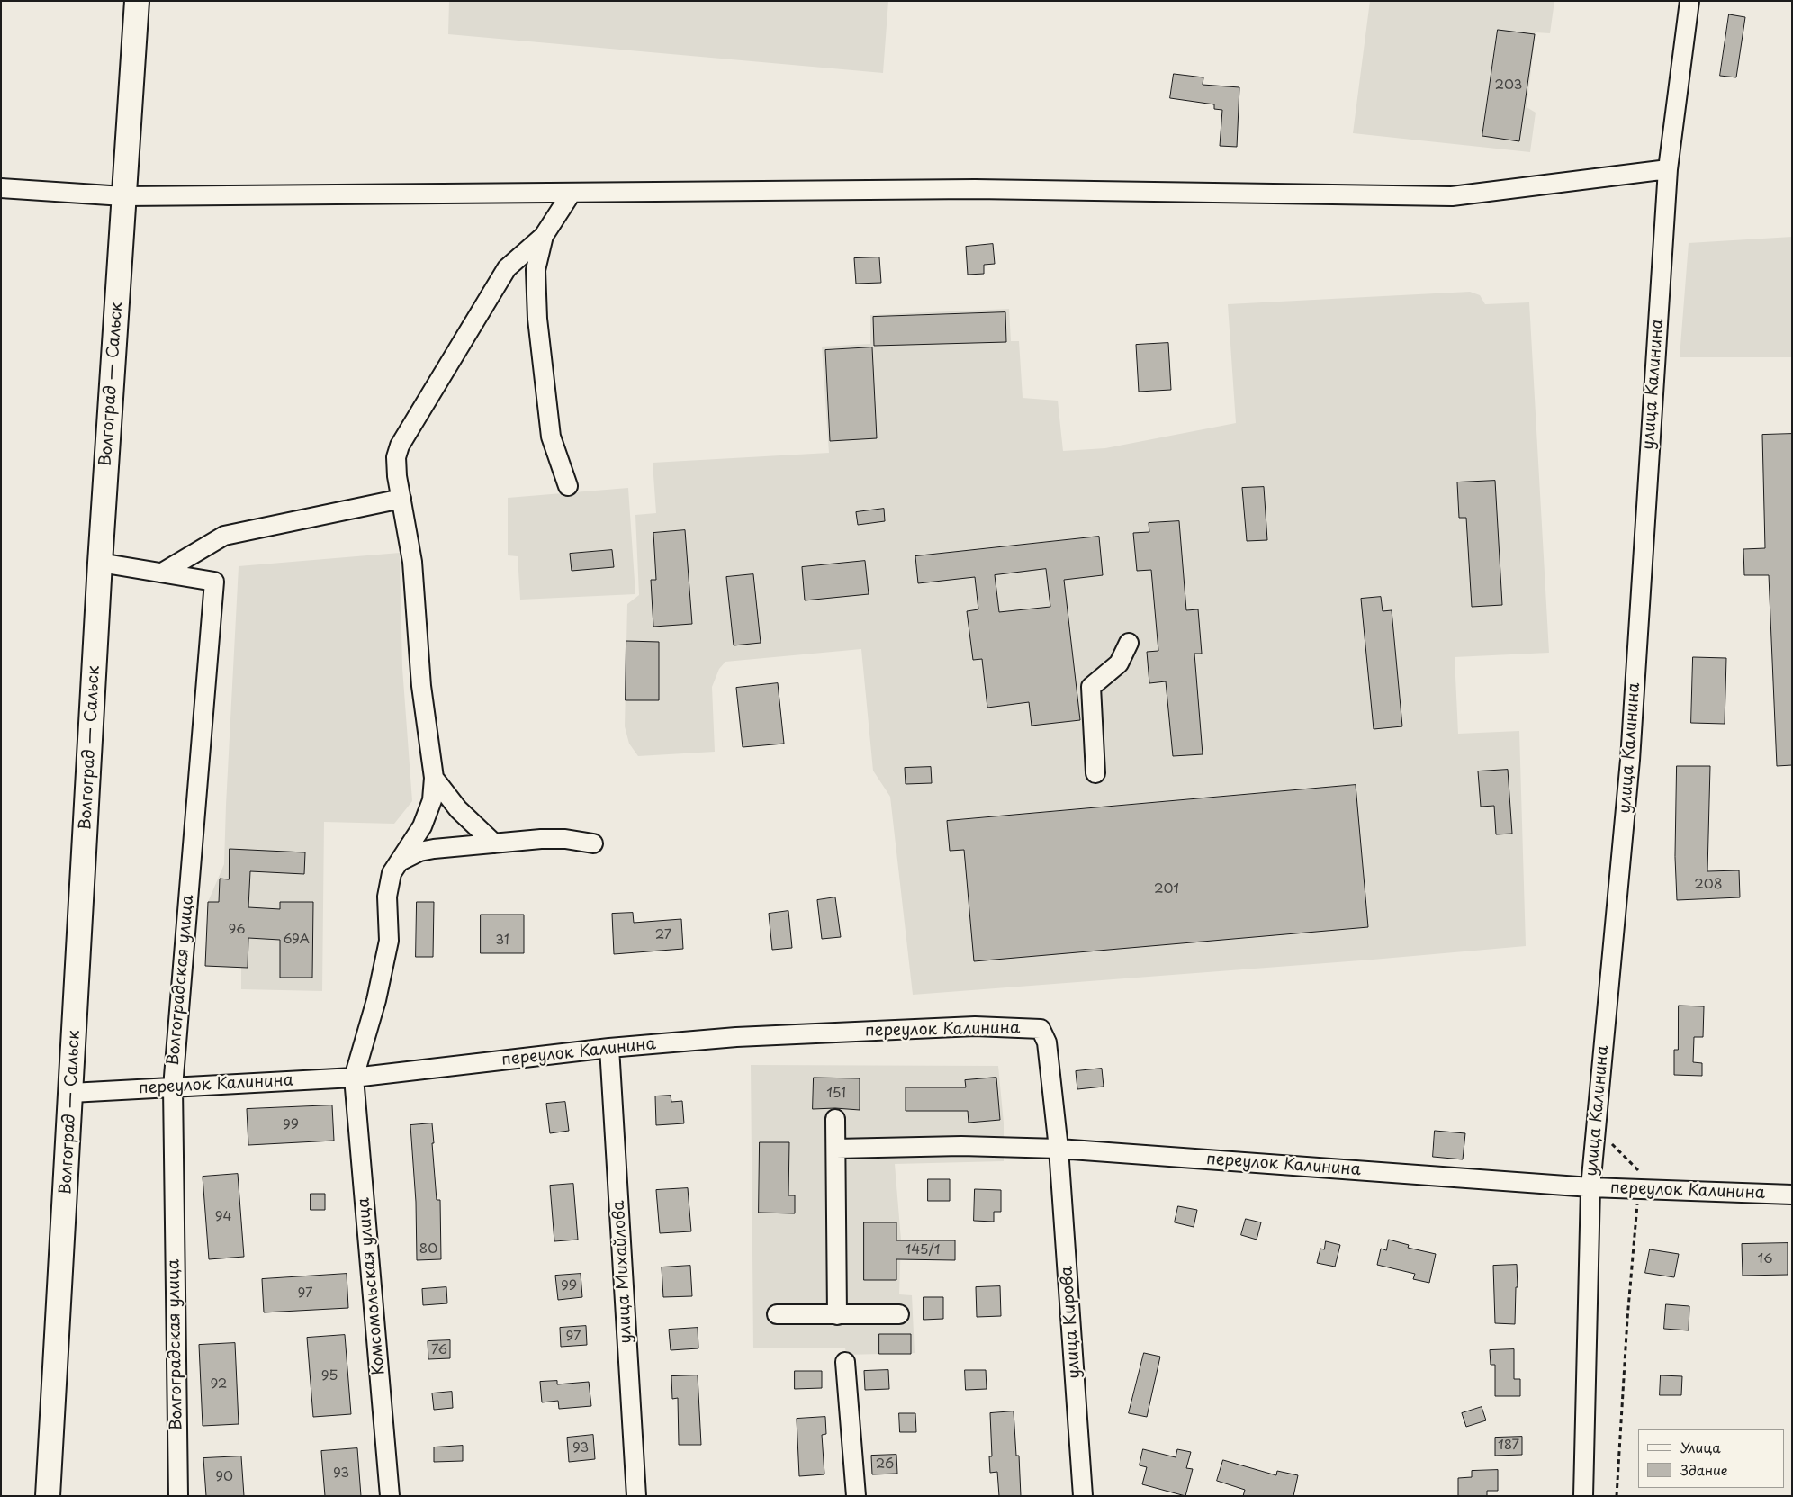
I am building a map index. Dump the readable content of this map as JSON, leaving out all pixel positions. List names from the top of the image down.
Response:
{
  "streets": {
    "main road": ["Волгоград — Сальск"],
    "street": [
      "улица Калинина",
      "Волгоградская улица",
      "переулок Калинина",
      "улица Михайлова",
      "Комсомольская улица",
      "улица Кирова"
    ]
  },
  "crossings": [
    ["Волгоград — Сальск", "Волгоградская улица"],
    ["Волгоград — Сальск", "переулок Калинина"],
    ["улица Калинина", "переулок Калинина"],
    ["Волгоградская улица", "переулок Калинина"],
    ["переулок Калинина", "улица Михайлова"],
    ["переулок Калинина", "Комсомольская улица"],
    ["переулок Калинина", "улица Кирова"]
  ],
  "house_numbers": [
    "203",
    "208",
    "201",
    "96",
    "27",
    "69А",
    "31",
    "151",
    "99",
    "94",
    "80",
    "145/1",
    "16",
    "99",
    "97",
    "97",
    "76",
    "95",
    "92",
    "187",
    "93",
    "26",
    "93",
    "90"
  ],
  "legend": ["Улица", "Здание"]
}
